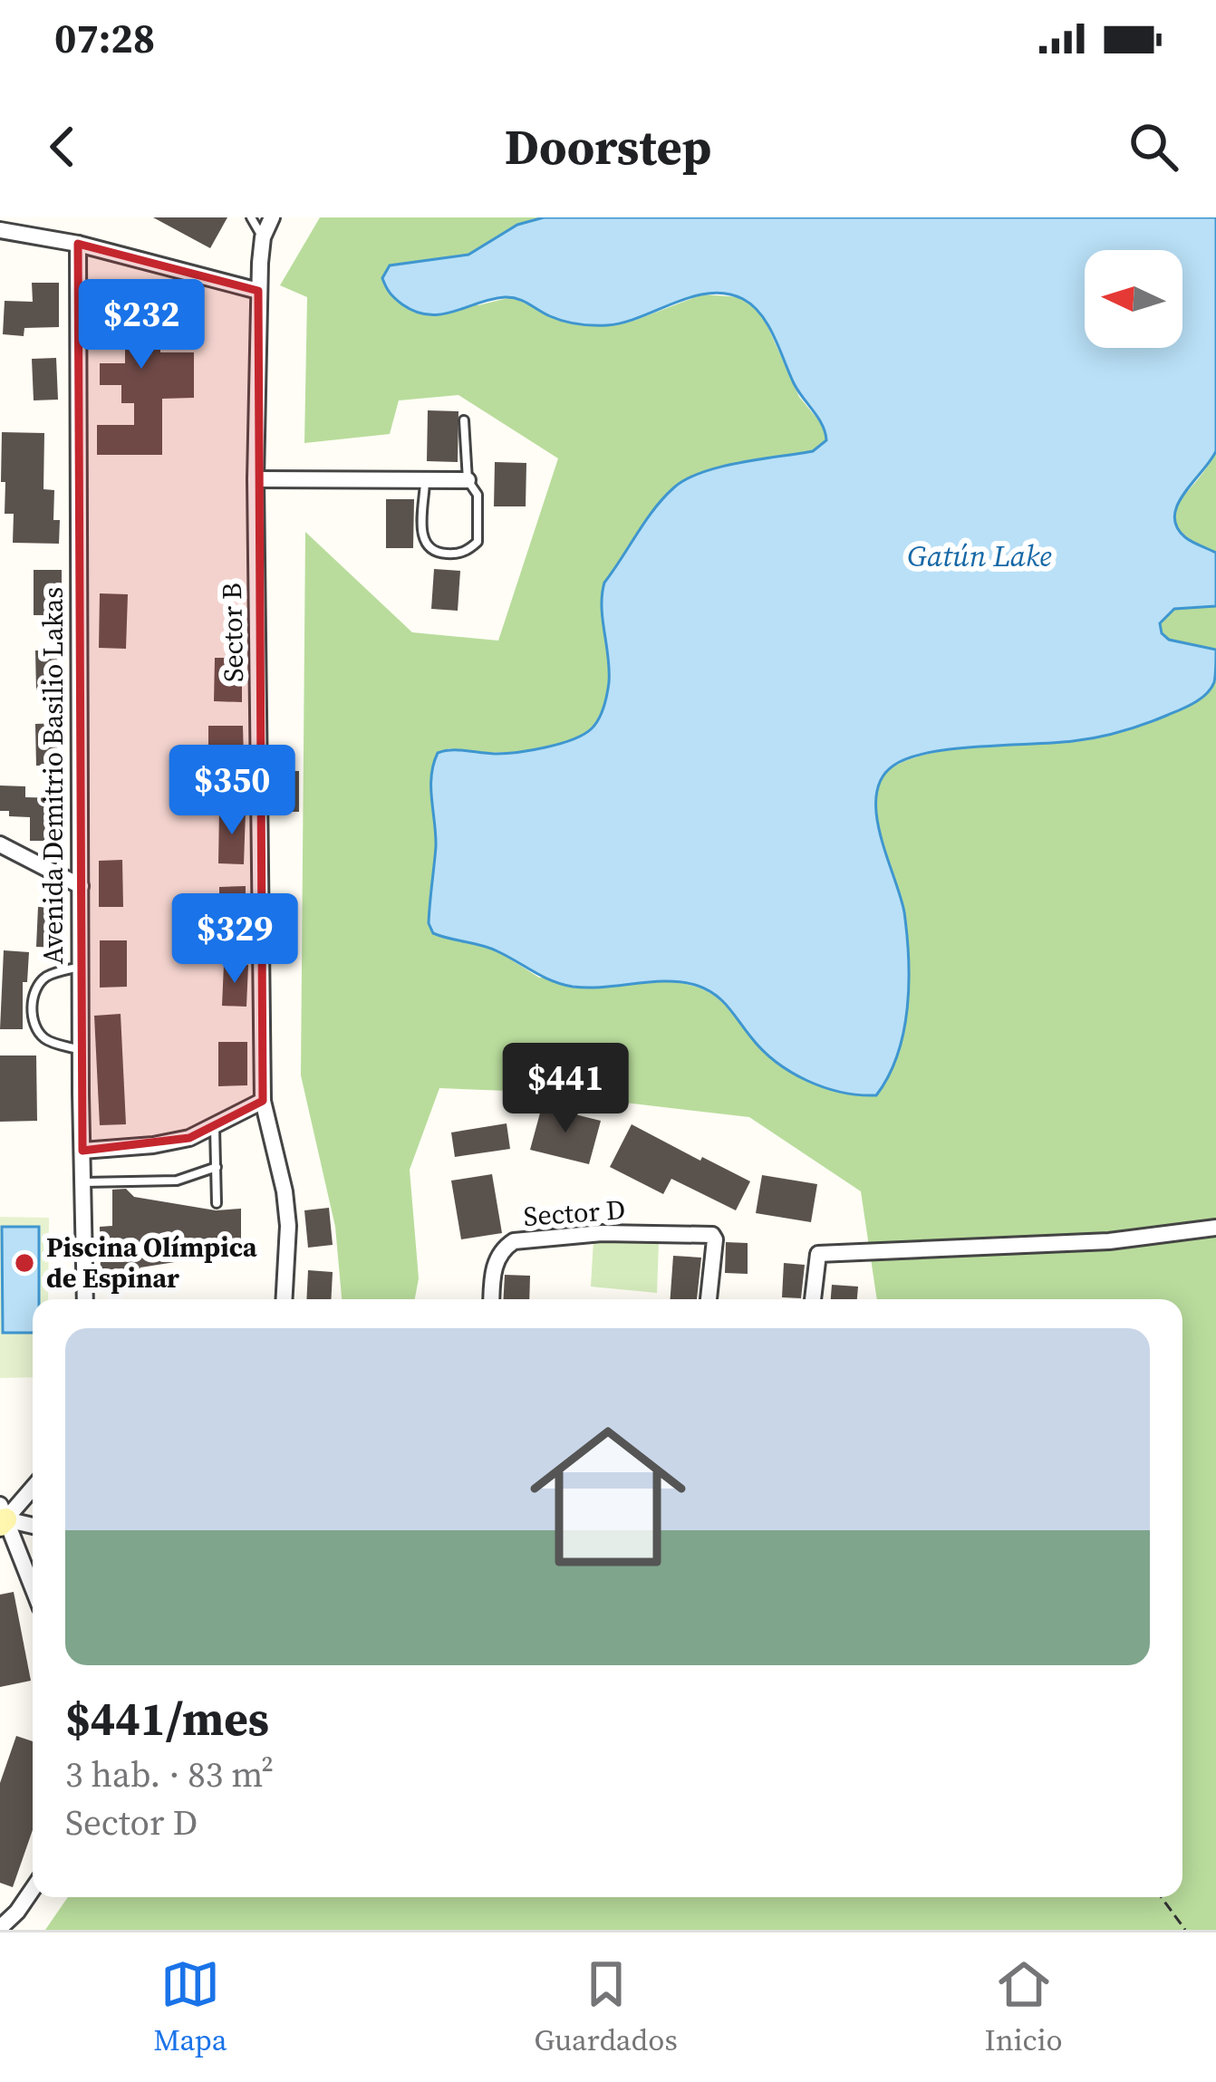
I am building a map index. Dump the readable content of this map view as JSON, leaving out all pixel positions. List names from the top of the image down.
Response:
{
  "streets": {
    "street": ["Sector B", "Avenida Demitrio Basilio Lakas", "Sector D"]
  },
  "water": ["Gatún Lake"],
  "places": ["Piscina Olímpica de Espinar"],
  "north": "left",
  "page": {
    "status": "07:28",
    "header": "Doorstep",
    "price": [
      "$232",
      "$350",
      "$329",
      "$441"
    ],
    "list": [
      {
        "name": "$441/mes",
        "note": "3 hab. · 83 m² · Sector D"
      }
    ],
    "tabs": ["Mapa", "Guardados", "Inicio"]
  }
}
